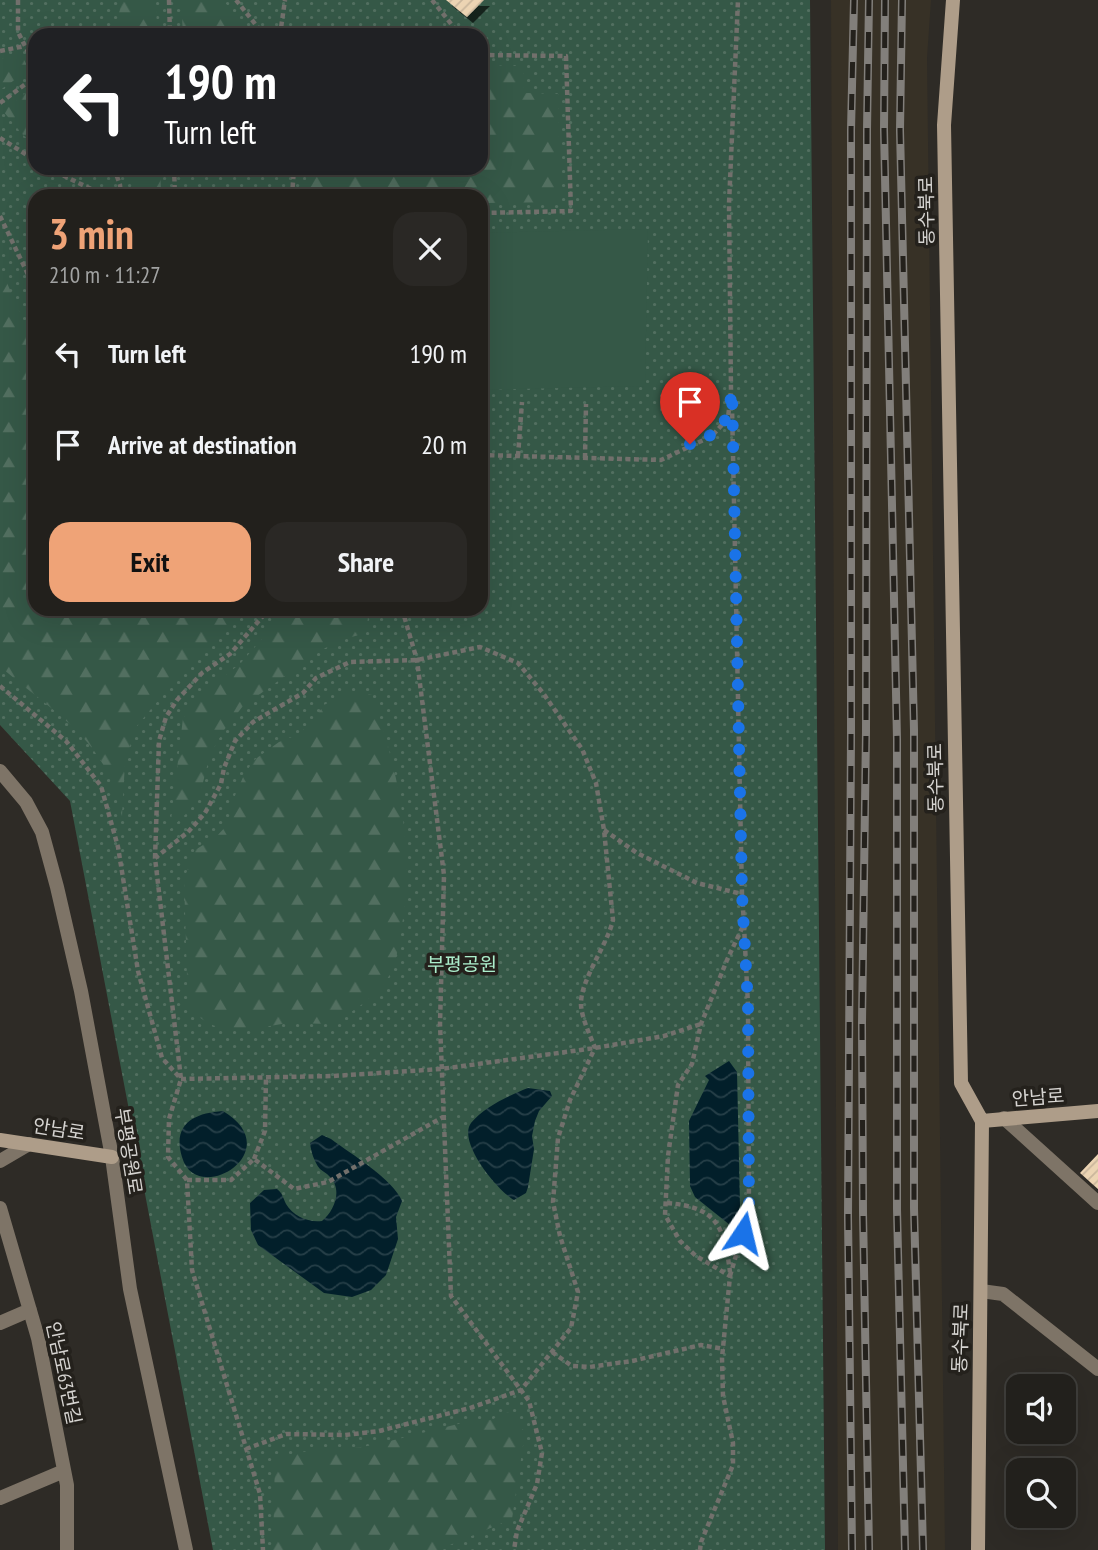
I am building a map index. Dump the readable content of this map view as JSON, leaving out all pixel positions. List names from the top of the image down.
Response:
{
  "streets": {
    "street": [
      "동수북로",
      "안남로",
      "부평공원로",
      "안남로63번길"
    ]
  },
  "crossings": [
    ["동수북로", "안남로"],
    ["안남로", "부평공원로"]
  ],
  "parks": ["부평공원"],
  "page": {
    "turn": ["190 m", "Turn left"],
    "heading": ["3 min", "210 m · 11:27"],
    "list": [
      {
        "name": "Turn left",
        "value": "190 m"
      },
      {
        "name": "Arrive at destination",
        "value": "20 m"
      }
    ],
    "buttons": ["Exit", "Share"]
  }
}
